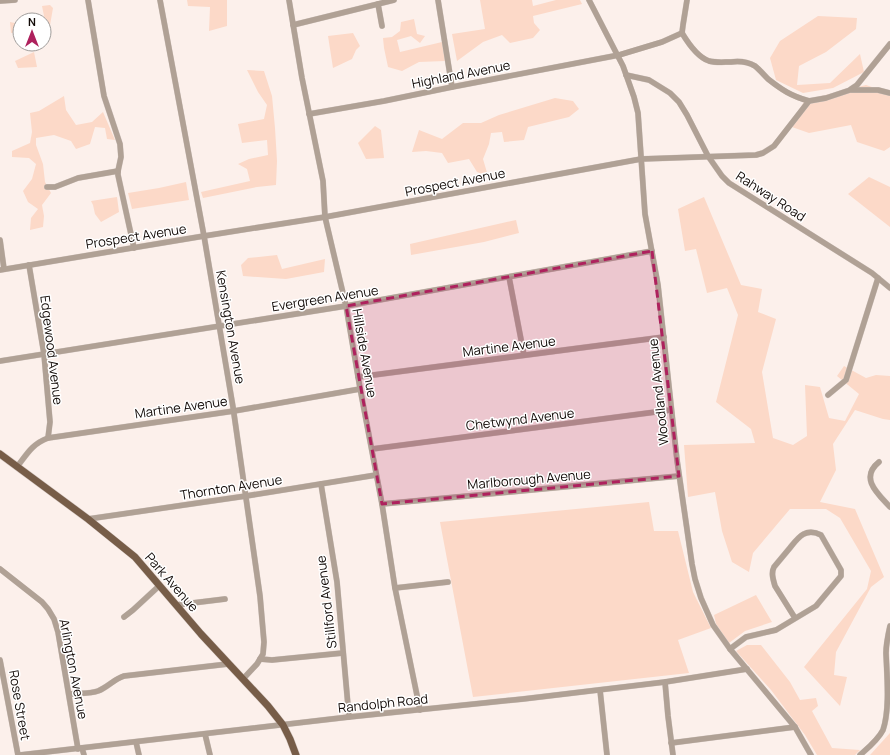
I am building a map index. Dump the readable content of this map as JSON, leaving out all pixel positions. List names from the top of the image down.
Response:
{
  "streets": {
    "main road": ["Park Avenue"],
    "street": [
      "Highland Avenue",
      "Prospect Avenue",
      "Rahway Road",
      "Evergreen Avenue",
      "Kensington Avenue",
      "Martine Avenue",
      "Edgewood Avenue",
      "Hillside Avenue",
      "Woodland Avenue",
      "Chetwynd Avenue",
      "Marlborough Avenue",
      "Thornton Avenue",
      "Stillford Avenue",
      "Arlington Avenue",
      "Randolph Road",
      "Rose Street"
    ]
  },
  "crossings": [
    ["Highland Avenue", "Hillside Avenue"],
    ["Highland Avenue", "Woodland Avenue"],
    ["Prospect Avenue", "Rahway Road"],
    ["Prospect Avenue", "Kensington Avenue"],
    ["Prospect Avenue", "Edgewood Avenue"],
    ["Prospect Avenue", "Hillside Avenue"],
    ["Prospect Avenue", "Woodland Avenue"],
    ["Rahway Road", "Woodland Avenue"],
    ["Evergreen Avenue", "Kensington Avenue"],
    ["Evergreen Avenue", "Edgewood Avenue"],
    ["Evergreen Avenue", "Hillside Avenue"],
    ["Evergreen Avenue", "Woodland Avenue"],
    ["Kensington Avenue", "Martine Avenue"],
    ["Kensington Avenue", "Thornton Avenue"],
    ["Martine Avenue", "Edgewood Avenue"],
    ["Martine Avenue", "Hillside Avenue"],
    ["Martine Avenue", "Woodland Avenue"],
    ["Martine Avenue", "Park Avenue"],
    ["Hillside Avenue", "Chetwynd Avenue"],
    ["Hillside Avenue", "Marlborough Avenue"],
    ["Hillside Avenue", "Thornton Avenue"],
    ["Hillside Avenue", "Randolph Road"],
    ["Woodland Avenue", "Chetwynd Avenue"],
    ["Woodland Avenue", "Marlborough Avenue"],
    ["Woodland Avenue", "Randolph Road"],
    ["Thornton Avenue", "Park Avenue"],
    ["Thornton Avenue", "Stillford Avenue"],
    ["Park Avenue", "Randolph Road"],
    ["Stillford Avenue", "Randolph Road"],
    ["Arlington Avenue", "Randolph Road"],
    ["Randolph Road", "Rose Street"]
  ],
  "north": "top"
}
